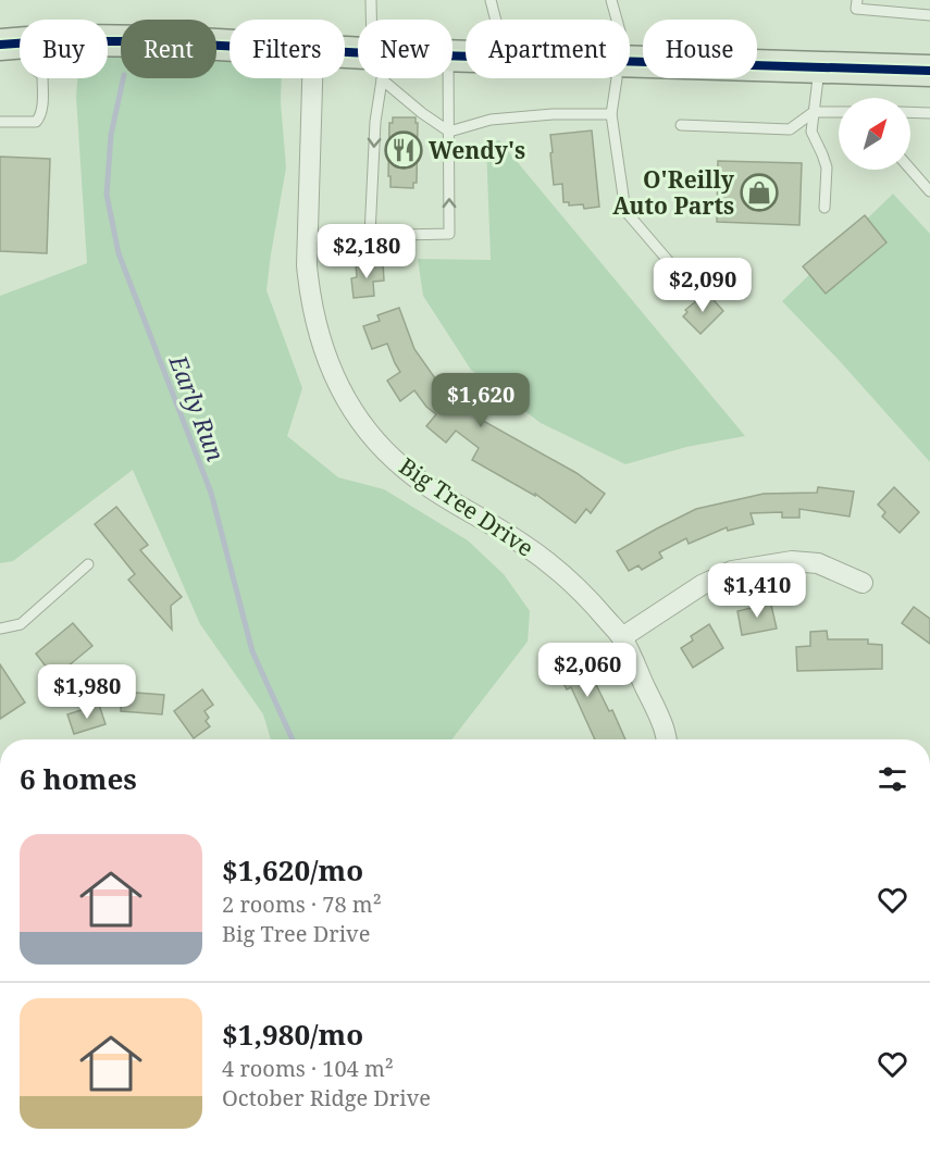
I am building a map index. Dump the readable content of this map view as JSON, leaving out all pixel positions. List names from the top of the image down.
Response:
{
  "streets": {
    "street": ["Big Tree Drive"]
  },
  "water": ["Early Run"],
  "places": {
    "restaurant": ["Wendy's"],
    "shop": ["O'Reilly Auto Parts"]
  },
  "north": "top right",
  "page": {
    "chip": [
      "Buy",
      "Rent",
      "Filters",
      "New",
      "Apartment",
      "House"
    ],
    "price": [
      "$2,180",
      "$2,090",
      "$1,620",
      "$1,410",
      "$2,060",
      "$1,980"
    ],
    "heading": "6 homes",
    "list": [
      {
        "name": "$1,620/mo",
        "note": "2 rooms · 78 m² · Big Tree Drive"
      },
      {
        "name": "$1,980/mo",
        "note": "4 rooms · 104 m² · October Ridge Drive"
      }
    ]
  }
}
